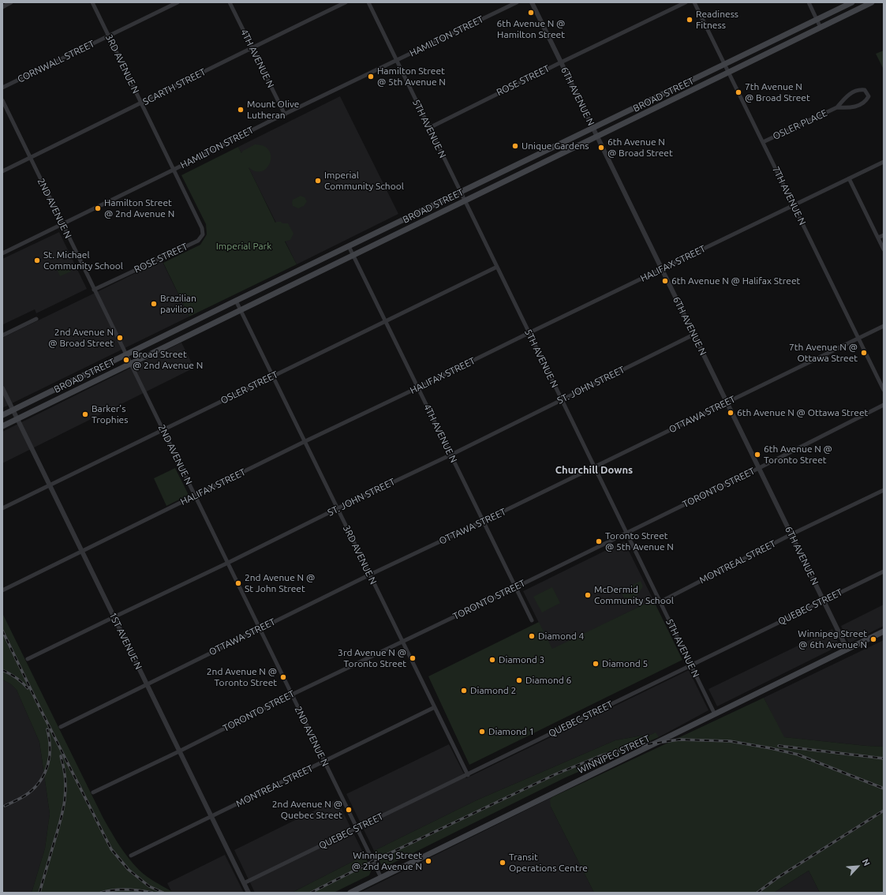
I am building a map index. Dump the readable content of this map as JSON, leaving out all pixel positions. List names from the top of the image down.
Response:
{
  "streets": {
    "main road": ["BROAD STREET", "WINNIPEG STREET"],
    "street": [
      "HAMILTON STREET",
      "4TH AVENUE N",
      "CORNWALL STREET",
      "3RD AVENUE N",
      "ROSE STREET",
      "SCARTH STREET",
      "6TH AVENUE N",
      "OSLER PLACE",
      "5TH AVENUE N",
      "7TH AVENUE N",
      "2ND AVENUE N",
      "HALIFAX STREET",
      "ST. JOHN STREET",
      "OSLER STREET",
      "OTTAWA STREET",
      "TORONTO STREET",
      "MONTREAL STREET",
      "QUEBEC STREET",
      "1ST AVENUE N"
    ]
  },
  "crossings": [
    ["HAMILTON STREET", "4TH AVENUE N"],
    ["HAMILTON STREET", "3RD AVENUE N"],
    ["HAMILTON STREET", "5TH AVENUE N"],
    ["HAMILTON STREET", "2ND AVENUE N"],
    ["4TH AVENUE N", "SCARTH STREET"],
    ["4TH AVENUE N", "BROAD STREET"],
    ["4TH AVENUE N", "HALIFAX STREET"],
    ["4TH AVENUE N", "ST. JOHN STREET"],
    ["4TH AVENUE N", "OSLER STREET"],
    ["4TH AVENUE N", "OTTAWA STREET"],
    ["4TH AVENUE N", "TORONTO STREET"],
    ["CORNWALL STREET", "3RD AVENUE N"],
    ["3RD AVENUE N", "ROSE STREET"],
    ["3RD AVENUE N", "SCARTH STREET"],
    ["3RD AVENUE N", "BROAD STREET"],
    ["3RD AVENUE N", "HALIFAX STREET"],
    ["3RD AVENUE N", "ST. JOHN STREET"],
    ["3RD AVENUE N", "OSLER STREET"],
    ["3RD AVENUE N", "OTTAWA STREET"],
    ["3RD AVENUE N", "TORONTO STREET"],
    ["3RD AVENUE N", "MONTREAL STREET"],
    ["3RD AVENUE N", "QUEBEC STREET"],
    ["ROSE STREET", "6TH AVENUE N"],
    ["ROSE STREET", "5TH AVENUE N"],
    ["ROSE STREET", "2ND AVENUE N"],
    ["SCARTH STREET", "2ND AVENUE N"],
    ["BROAD STREET", "6TH AVENUE N"],
    ["BROAD STREET", "5TH AVENUE N"],
    ["BROAD STREET", "7TH AVENUE N"],
    ["BROAD STREET", "2ND AVENUE N"],
    ["BROAD STREET", "1ST AVENUE N"],
    ["6TH AVENUE N", "HALIFAX STREET"],
    ["6TH AVENUE N", "ST. JOHN STREET"],
    ["6TH AVENUE N", "OTTAWA STREET"],
    ["6TH AVENUE N", "TORONTO STREET"],
    ["6TH AVENUE N", "MONTREAL STREET"],
    ["6TH AVENUE N", "QUEBEC STREET"],
    ["6TH AVENUE N", "WINNIPEG STREET"],
    ["OSLER PLACE", "7TH AVENUE N"],
    ["5TH AVENUE N", "HALIFAX STREET"],
    ["5TH AVENUE N", "ST. JOHN STREET"],
    ["5TH AVENUE N", "OSLER STREET"],
    ["5TH AVENUE N", "OTTAWA STREET"],
    ["5TH AVENUE N", "TORONTO STREET"],
    ["5TH AVENUE N", "MONTREAL STREET"],
    ["5TH AVENUE N", "QUEBEC STREET"],
    ["5TH AVENUE N", "WINNIPEG STREET"],
    ["7TH AVENUE N", "HALIFAX STREET"],
    ["7TH AVENUE N", "OTTAWA STREET"],
    ["2ND AVENUE N", "HALIFAX STREET"],
    ["2ND AVENUE N", "ST. JOHN STREET"],
    ["2ND AVENUE N", "OSLER STREET"],
    ["2ND AVENUE N", "OTTAWA STREET"],
    ["2ND AVENUE N", "TORONTO STREET"],
    ["2ND AVENUE N", "MONTREAL STREET"],
    ["2ND AVENUE N", "QUEBEC STREET"],
    ["2ND AVENUE N", "WINNIPEG STREET"],
    ["HALIFAX STREET", "1ST AVENUE N"],
    ["ST. JOHN STREET", "1ST AVENUE N"],
    ["OSLER STREET", "1ST AVENUE N"],
    ["OTTAWA STREET", "1ST AVENUE N"],
    ["TORONTO STREET", "1ST AVENUE N"],
    ["MONTREAL STREET", "1ST AVENUE N"],
    ["QUEBEC STREET", "1ST AVENUE N"]
  ],
  "districts": ["Churchill Downs"],
  "parks": ["Imperial Park"],
  "places": [
    "6th Avenue N @ Hamilton Street",
    "Readiness Fitness",
    "Hamilton Street @ 5th Avenue N",
    "7th Avenue N @ Broad Street",
    "Mount Olive Lutheran",
    "Unique Gardens",
    "6th Avenue N @ Broad Street",
    "Imperial Community School",
    "Hamilton Street @ 2nd Avenue N",
    "St. Michael Community School",
    "6th Avenue N @ Halifax Street",
    "Brazilian pavilion",
    "2nd Avenue N @ Broad Street",
    "7th Avenue N @ Ottawa Street",
    "Broad Street @ 2nd Avenue N",
    "6th Avenue N @ Ottawa Street",
    "Barker's Trophies",
    "6th Avenue N @ Toronto Street",
    "Toronto Street @ 5th Avenue N",
    "2nd Avenue N @ St John Street",
    "McDermid Community School",
    "Diamond 4",
    "Winnipeg Street @ 6th Avenue N",
    "3rd Avenue N @ Toronto Street",
    "Diamond 3",
    "Diamond 5",
    "2nd Avenue N @ Toronto Street",
    "Diamond 6",
    "Diamond 2",
    "Diamond 1",
    "2nd Avenue N @ Quebec Street",
    "Winnipeg Street @ 2nd Avenue N",
    "Transit Operations Centre"
  ],
  "north": "top right"
}
